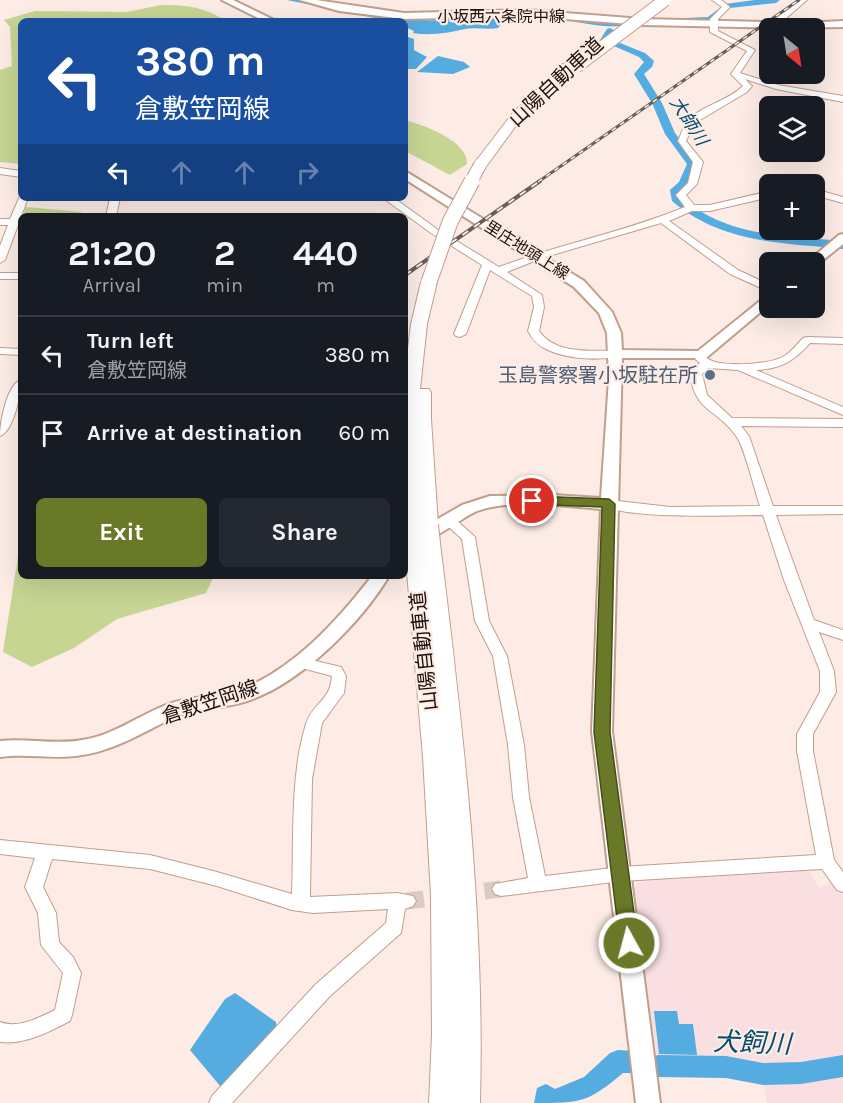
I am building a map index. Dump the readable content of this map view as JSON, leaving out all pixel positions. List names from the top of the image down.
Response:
{
  "streets": {
    "highway": ["山陽自動車道"],
    "main road": ["小坂西六条院中線", "里庄地頭上線", "倉敷笠岡線"]
  },
  "water": ["大師川", "犬飼川"],
  "places": ["玉島警察署小坂駐在所"],
  "north": "bottom right",
  "page": {
    "map_buttons": ["+", "−"],
    "turn": ["380 m", "倉敷笠岡線"],
    "eta": [
      "21:20",
      "Arrival",
      "2",
      "min",
      "440",
      "m"
    ],
    "list": [
      {
        "name": "Turn left",
        "note": "倉敷笠岡線",
        "value": "380 m"
      },
      {
        "name": "Arrive at destination",
        "value": "60 m"
      }
    ],
    "buttons": ["Exit", "Share"]
  }
}
